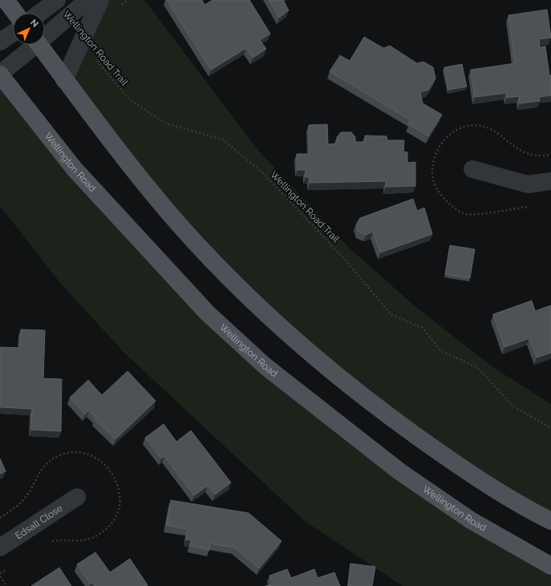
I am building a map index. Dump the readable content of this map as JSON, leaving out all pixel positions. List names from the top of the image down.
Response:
{
  "streets": {
    "main road": ["Wellington Road"],
    "street": ["Edsall Close"],
    "path": ["Wellington Road Trail"]
  },
  "north": "top right"
}
